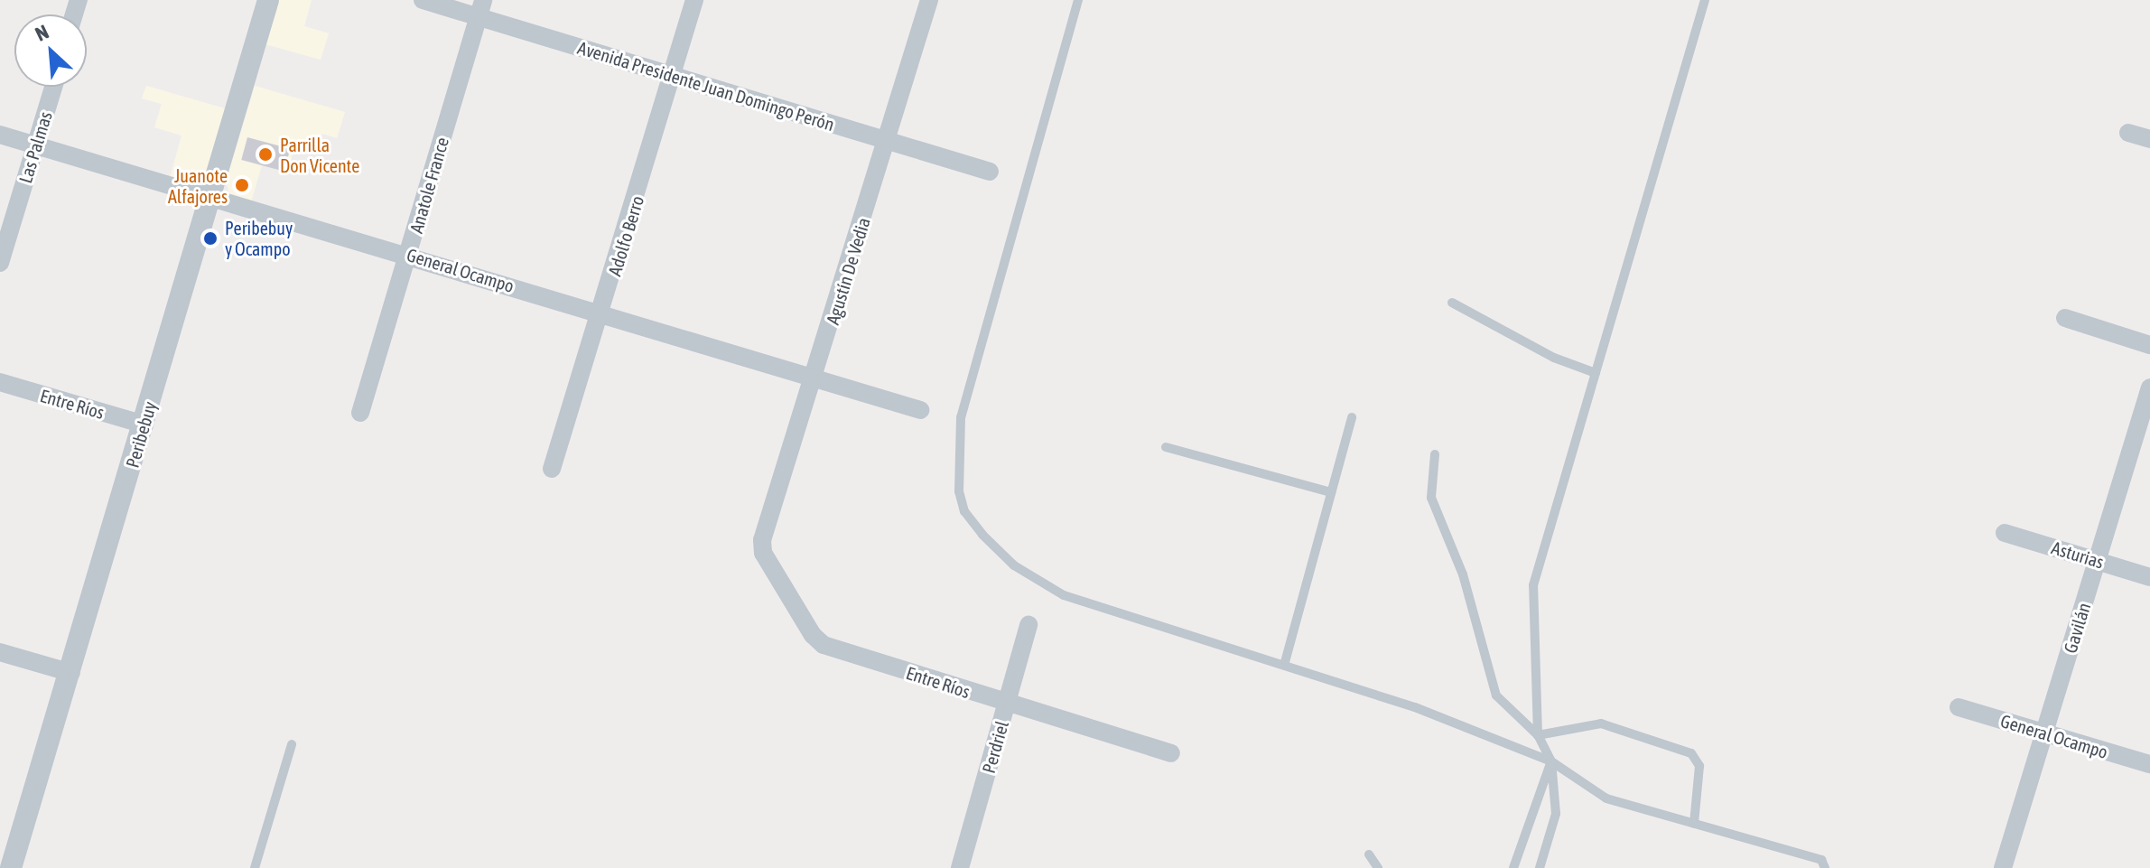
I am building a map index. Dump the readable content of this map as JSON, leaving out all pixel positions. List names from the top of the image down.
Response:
{
  "streets": {
    "street": [
      "Avenida Presidente Juan Domingo Perón",
      "Las Palmas",
      "Anatole France",
      "Adolfo Berro",
      "General Ocampo",
      "Agustín De Vedia",
      "Entre Ríos",
      "Peribebuy",
      "Asturias",
      "Gavilán",
      "Perdriel"
    ]
  },
  "crossings": [
    ["Avenida Presidente Juan Domingo Perón", "Anatole France"],
    ["Avenida Presidente Juan Domingo Perón", "Adolfo Berro"],
    ["Avenida Presidente Juan Domingo Perón", "Agustín De Vedia"],
    ["Las Palmas", "General Ocampo"],
    ["Anatole France", "General Ocampo"],
    ["Adolfo Berro", "General Ocampo"],
    ["General Ocampo", "Agustín De Vedia"],
    ["General Ocampo", "Peribebuy"],
    ["General Ocampo", "Gavilán"],
    ["Agustín De Vedia", "Entre Ríos"],
    ["Entre Ríos", "Peribebuy"],
    ["Entre Ríos", "Perdriel"],
    ["Asturias", "Gavilán"]
  ],
  "places": ["Parrilla Don Vicente", "Juanote Alfajores", "Peribebuy y Ocampo"],
  "north": "top left"
}
